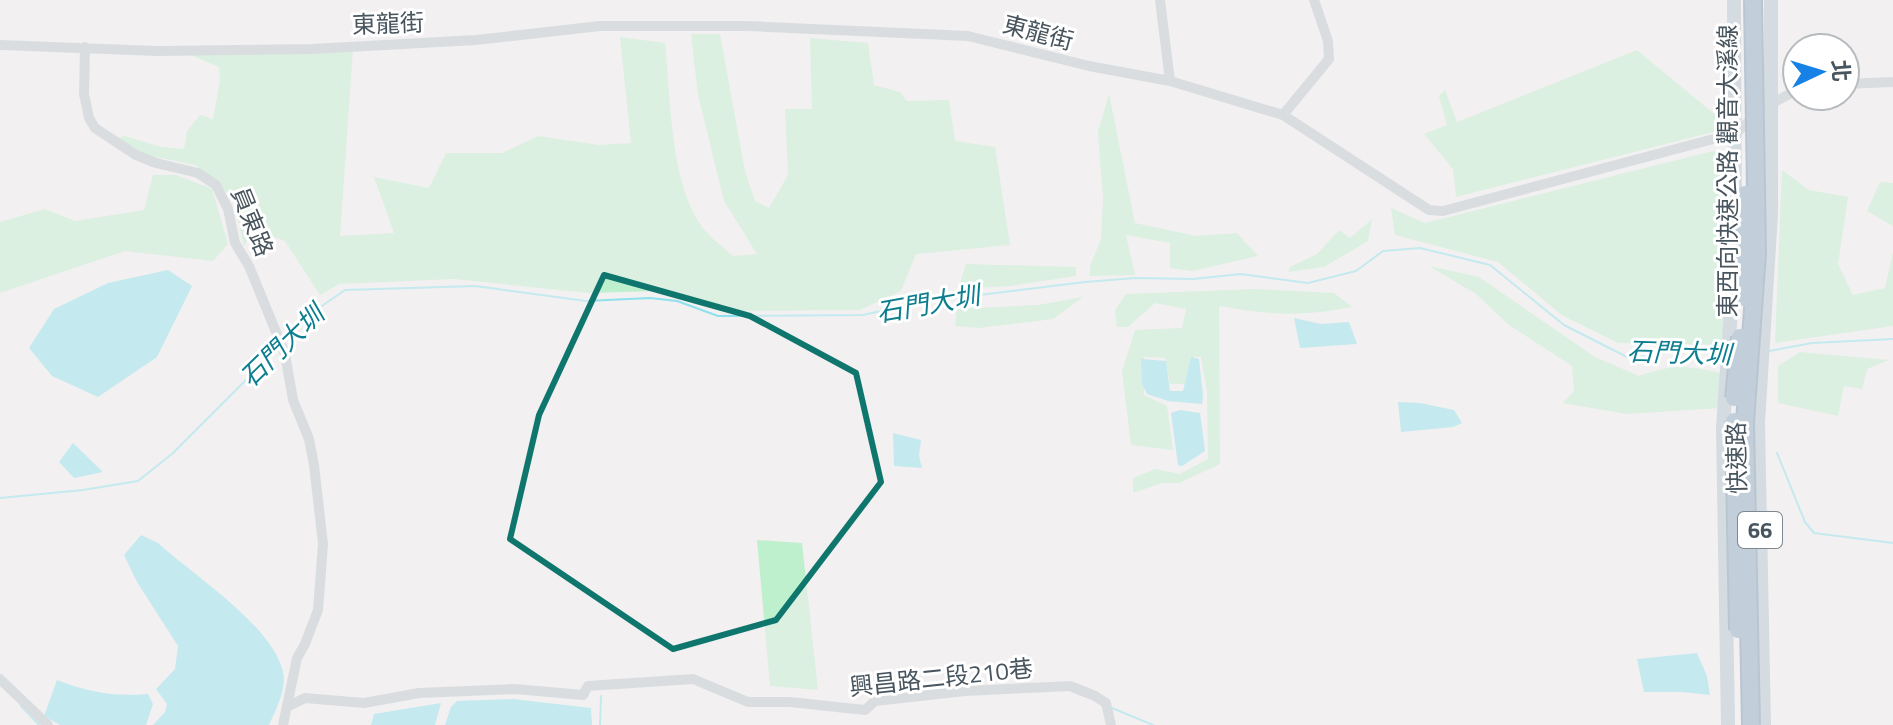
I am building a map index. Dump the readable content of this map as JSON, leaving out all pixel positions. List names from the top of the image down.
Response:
{
  "streets": {
    "highway": ["東西向快速公路 觀音大溪線", "66"],
    "main road": ["快速路"],
    "street": ["東龍街", "員東路", "興昌路二段210巷"]
  },
  "crossings": [
    ["東龍街", "員東路"],
    ["東龍街", "快速路"],
    ["東龍街", "66"],
    ["員東路", "興昌路二段210巷"],
    ["快速路", "66"]
  ],
  "water": ["石門大圳"],
  "north": "right"
}
